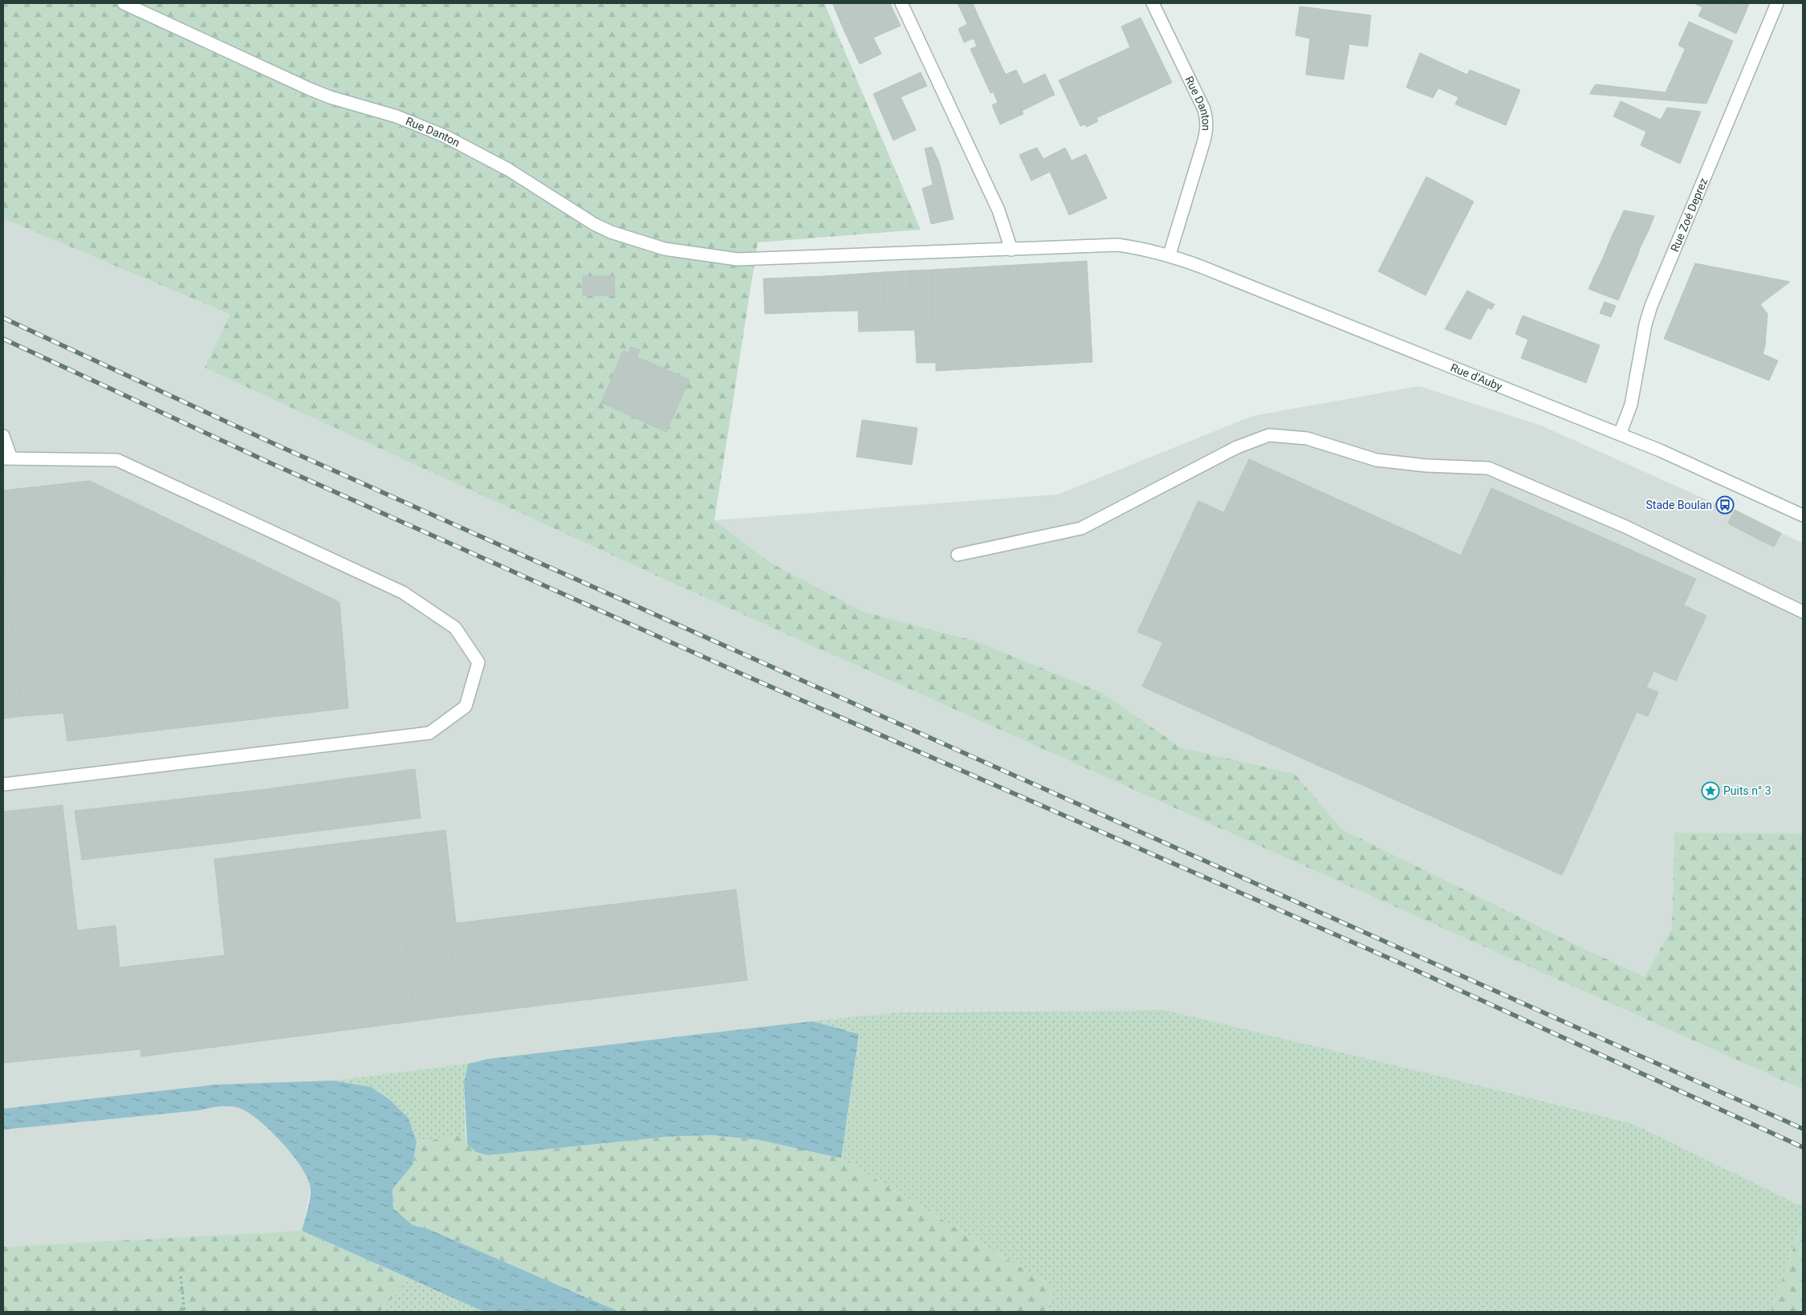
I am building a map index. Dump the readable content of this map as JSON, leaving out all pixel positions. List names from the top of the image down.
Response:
{
  "streets": {
    "street": ["Rue Danton", "Rue Zoé Deprez", "Rue d'Auby"]
  },
  "crossings": [
    ["Rue Danton", "Rue d'Auby"],
    ["Rue Zoé Deprez", "Rue d'Auby"]
  ],
  "places": {
    "bus stop": ["Stade Boulan"],
    "place": ["Puits n° 3"]
  }
}
